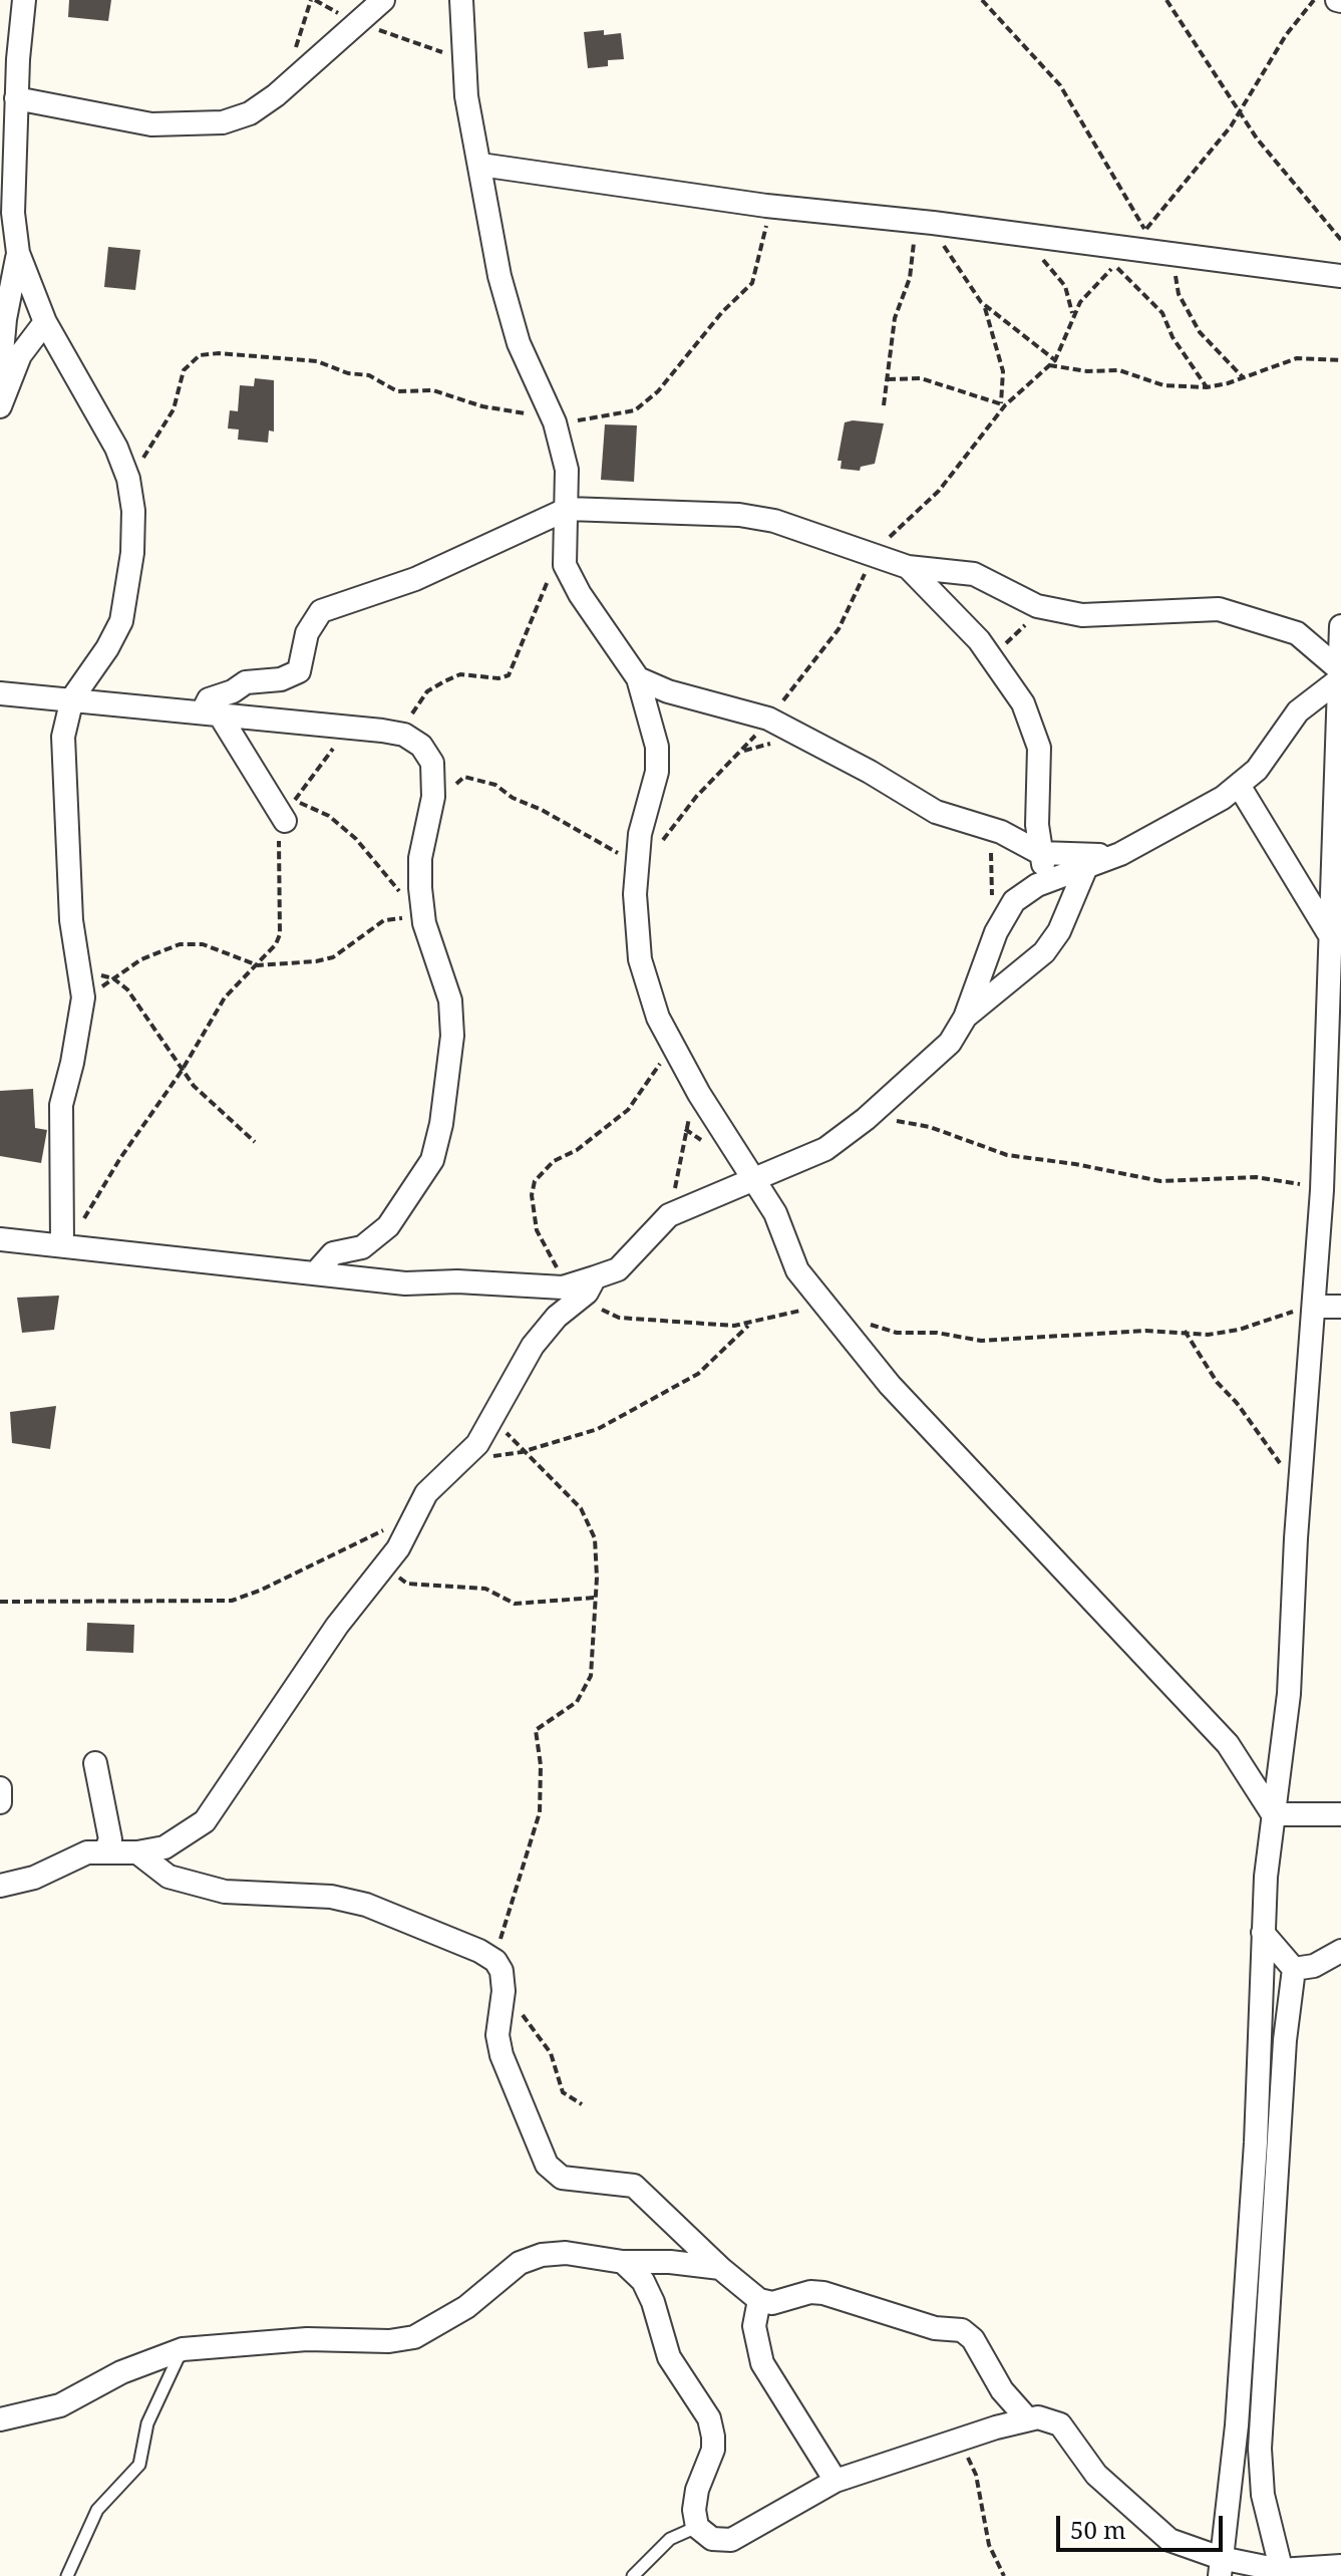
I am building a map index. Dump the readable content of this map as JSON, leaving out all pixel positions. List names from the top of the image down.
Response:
{
  "scale_bar": "50 m"
}
